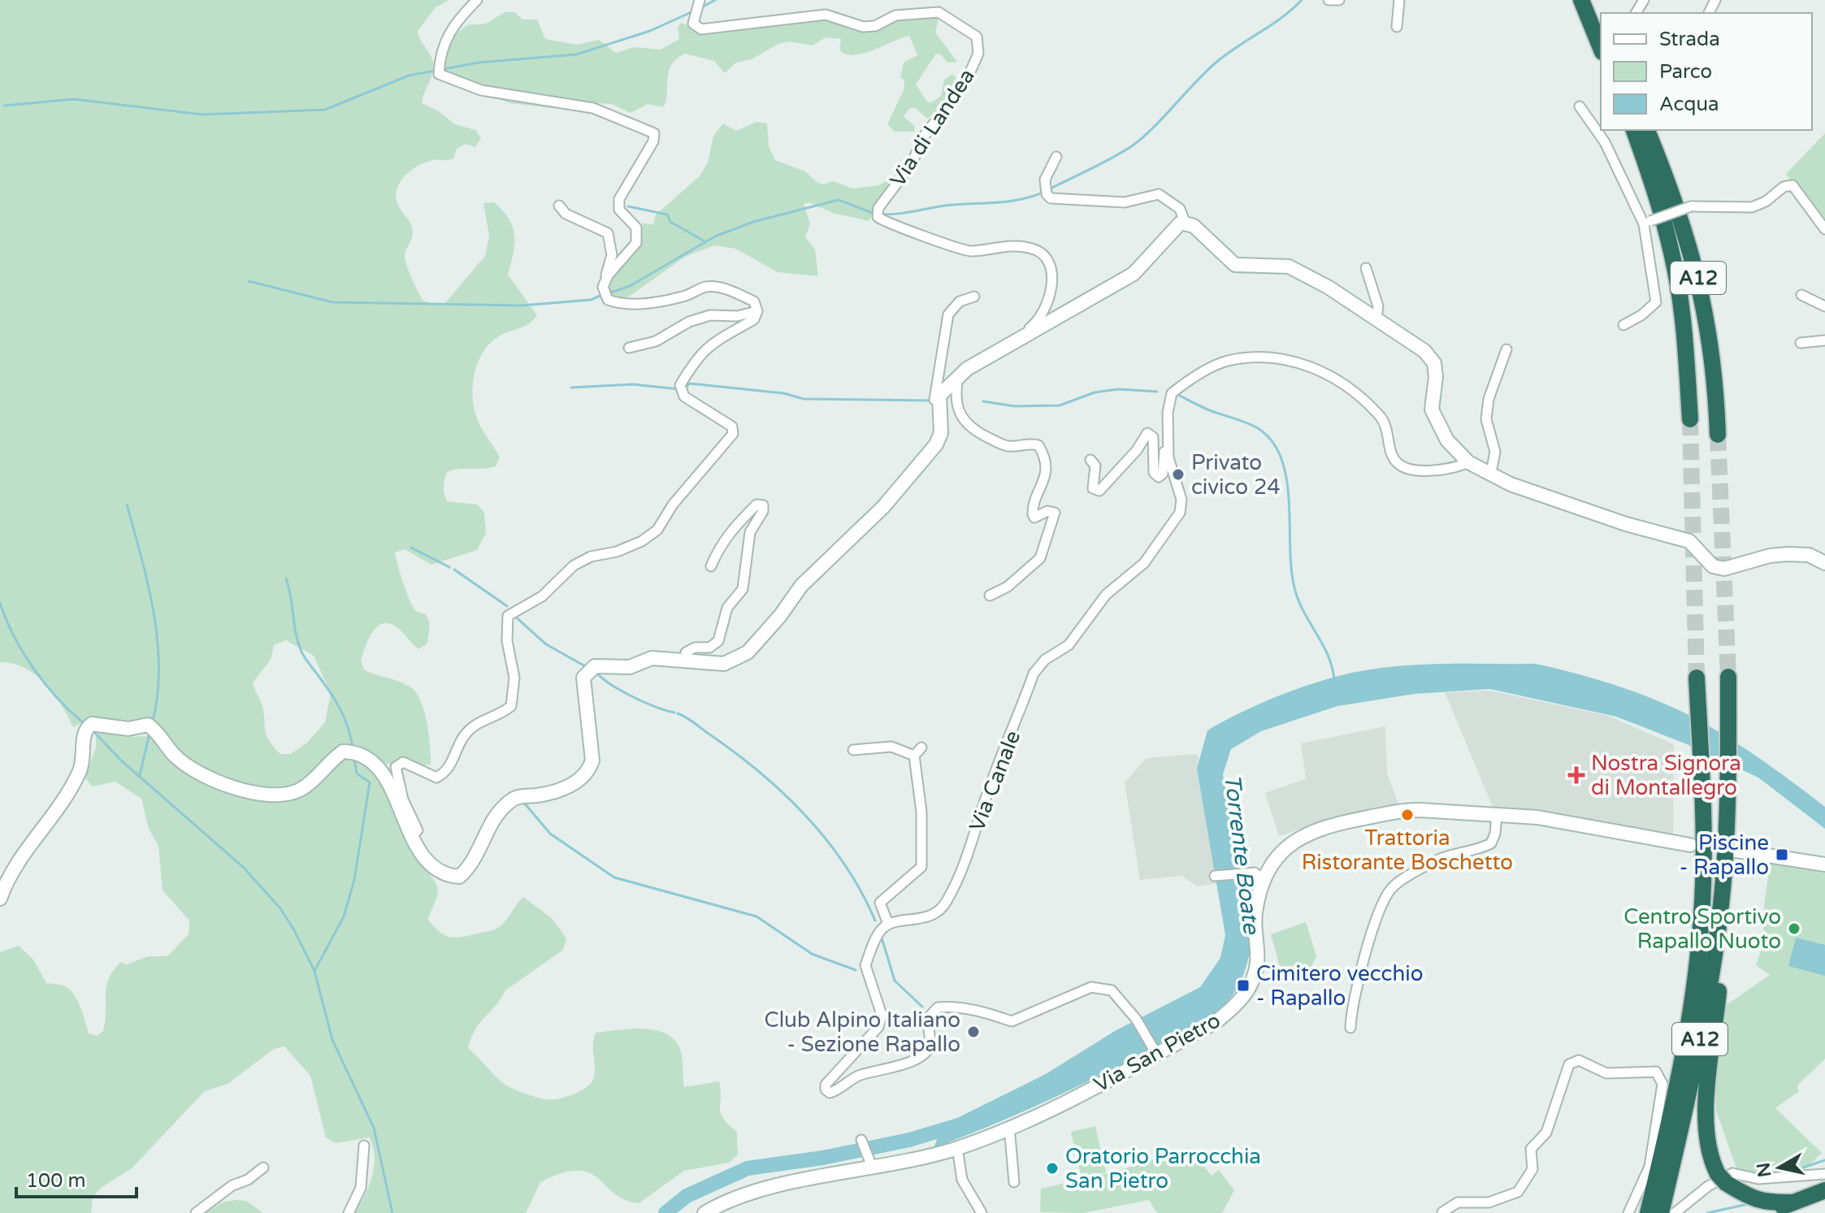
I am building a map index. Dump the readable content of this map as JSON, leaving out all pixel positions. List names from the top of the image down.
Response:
{
  "streets": {
    "highway": ["A12"],
    "street": ["Via di Landea", "Via Canale", "Via San Pietro"]
  },
  "water": ["Torrente Boate"],
  "places": {
    "other": [
      "Privato civico 24",
      "Trattoria Ristorante Boschetto",
      "Centro Sportivo Rapallo Nuoto",
      "Club Alpino Italiano - Sezione Rapallo",
      "Oratorio Parrocchia San Pietro"
    ],
    "health": ["Nostra Signora di Montallegro"],
    "transit": ["Piscine - Rapallo", "Cimitero vecchio - Rapallo"]
  },
  "legend": ["Strada", "Parco", "Acqua"],
  "scale_bar": "100 m",
  "north": "left"
}
